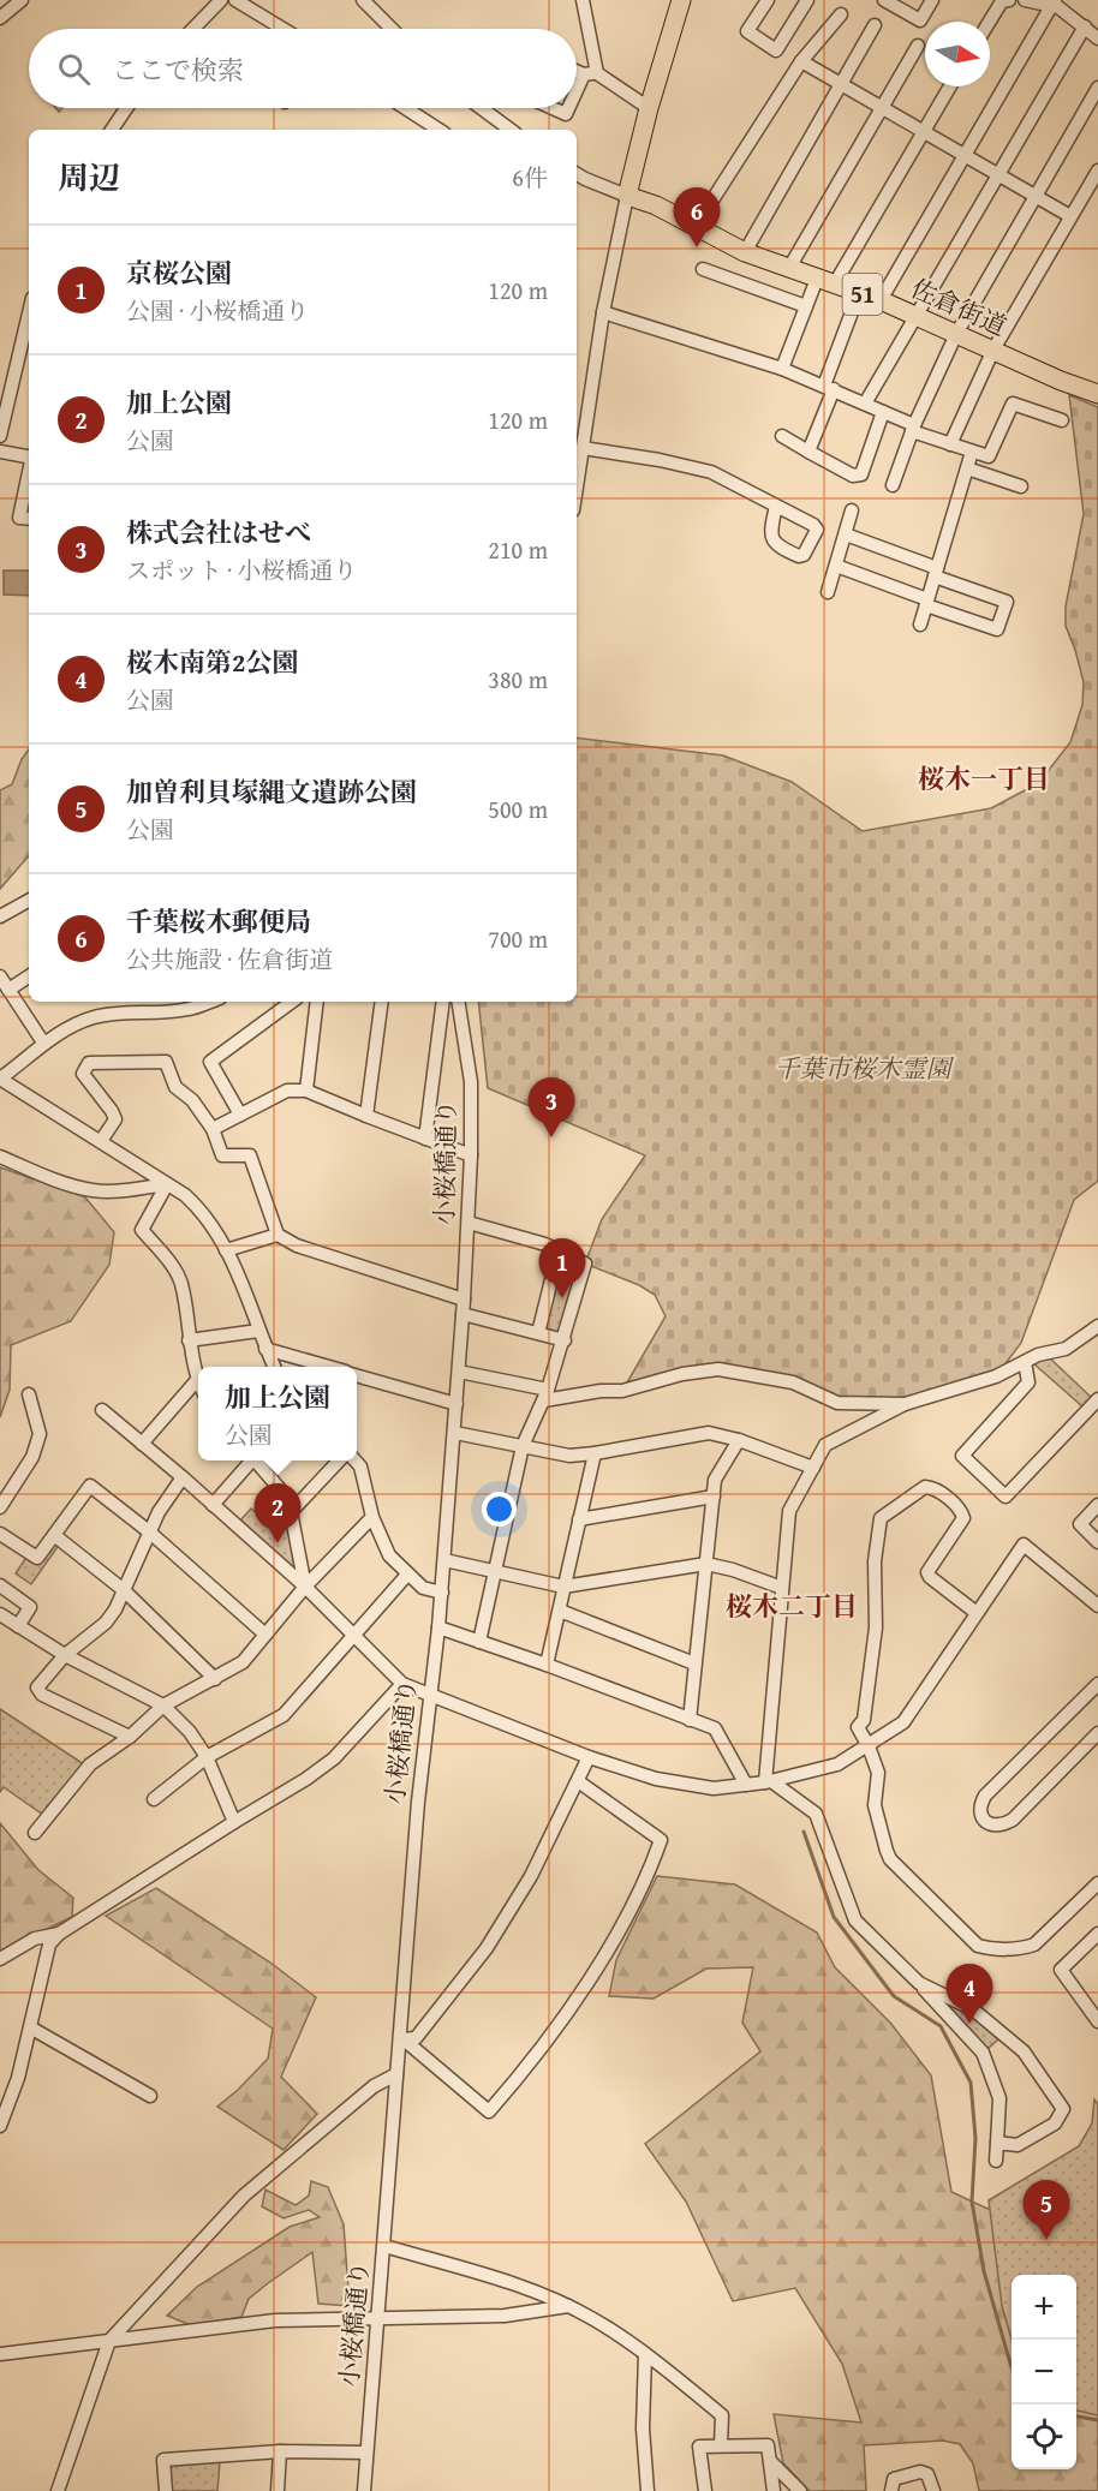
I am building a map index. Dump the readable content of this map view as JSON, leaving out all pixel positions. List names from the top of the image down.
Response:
{
  "streets": {
    "highway": ["51", "佐倉街道"],
    "street": ["小桜橋通り"]
  },
  "districts": ["桜木一丁目", "桜木二丁目"],
  "parks": ["千葉市桜木霊園"],
  "north": "right",
  "page": {
    "search": "ここで検索",
    "heading": ["周辺", "6件"],
    "pins": [
      "6",
      "3",
      "1",
      "2",
      "4",
      "5"
    ],
    "list": [
      {
        "mark": "1",
        "name": "京桜公園",
        "note": "公園 · 小桜橋通り",
        "value": "120 m"
      },
      {
        "mark": "2",
        "name": "加上公園",
        "note": "公園",
        "value": "120 m"
      },
      {
        "mark": "3",
        "name": "株式会社はせべ",
        "note": "スポット · 小桜橋通り",
        "value": "210 m"
      },
      {
        "mark": "4",
        "name": "桜木南第2公園",
        "note": "公園",
        "value": "380 m"
      },
      {
        "mark": "5",
        "name": "加曽利貝塚縄文遺跡公園",
        "note": "公園",
        "value": "500 m"
      },
      {
        "mark": "6",
        "name": "千葉桜木郵便局",
        "note": "公共施設 · 佐倉街道",
        "value": "700 m"
      }
    ],
    "popup": ["加上公園", "公園"],
    "map_buttons": ["+", "−"]
  }
}
